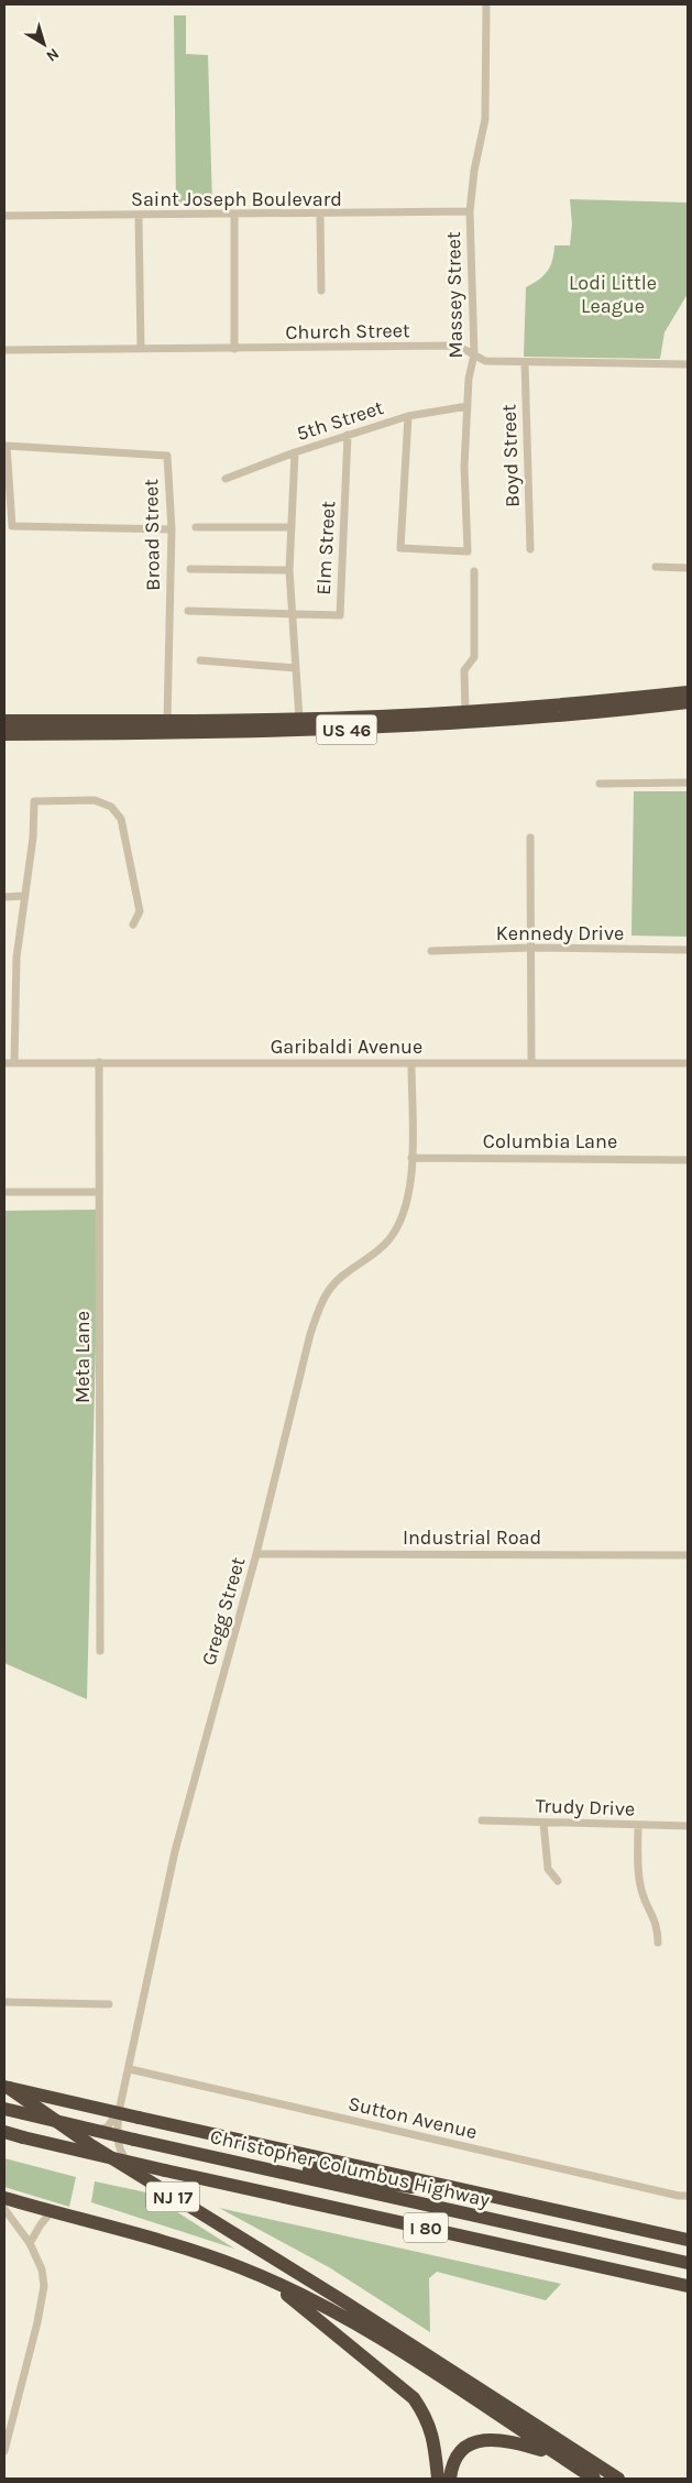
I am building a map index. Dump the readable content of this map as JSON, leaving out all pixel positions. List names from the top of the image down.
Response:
{
  "streets": {
    "highway": [
      "US 46",
      "Christopher Columbus Highway",
      "NJ 17",
      "I 80"
    ],
    "street": [
      "Saint Joseph Boulevard",
      "Massey Street",
      "Church Street",
      "5th Street",
      "Boyd Street",
      "Broad Street",
      "Elm Street",
      "Kennedy Drive",
      "Garibaldi Avenue",
      "Columbia Lane",
      "Meta Lane",
      "Industrial Road",
      "Gregg Street",
      "Trudy Drive",
      "Sutton Avenue"
    ]
  },
  "crossings": [
    ["Saint Joseph Boulevard", "Massey Street"],
    ["Massey Street", "Church Street"],
    ["Massey Street", "5th Street"],
    ["Church Street", "Boyd Street"],
    ["5th Street", "Elm Street"],
    ["Broad Street", "US 46"],
    ["Garibaldi Avenue", "Meta Lane"],
    ["Garibaldi Avenue", "Gregg Street"],
    ["Columbia Lane", "Gregg Street"],
    ["Industrial Road", "Gregg Street"],
    ["Gregg Street", "Sutton Avenue"],
    ["Gregg Street", "NJ 17"],
    ["Christopher Columbus Highway", "NJ 17"]
  ],
  "parks": ["Lodi Little League"],
  "north": "bottom right"
}
